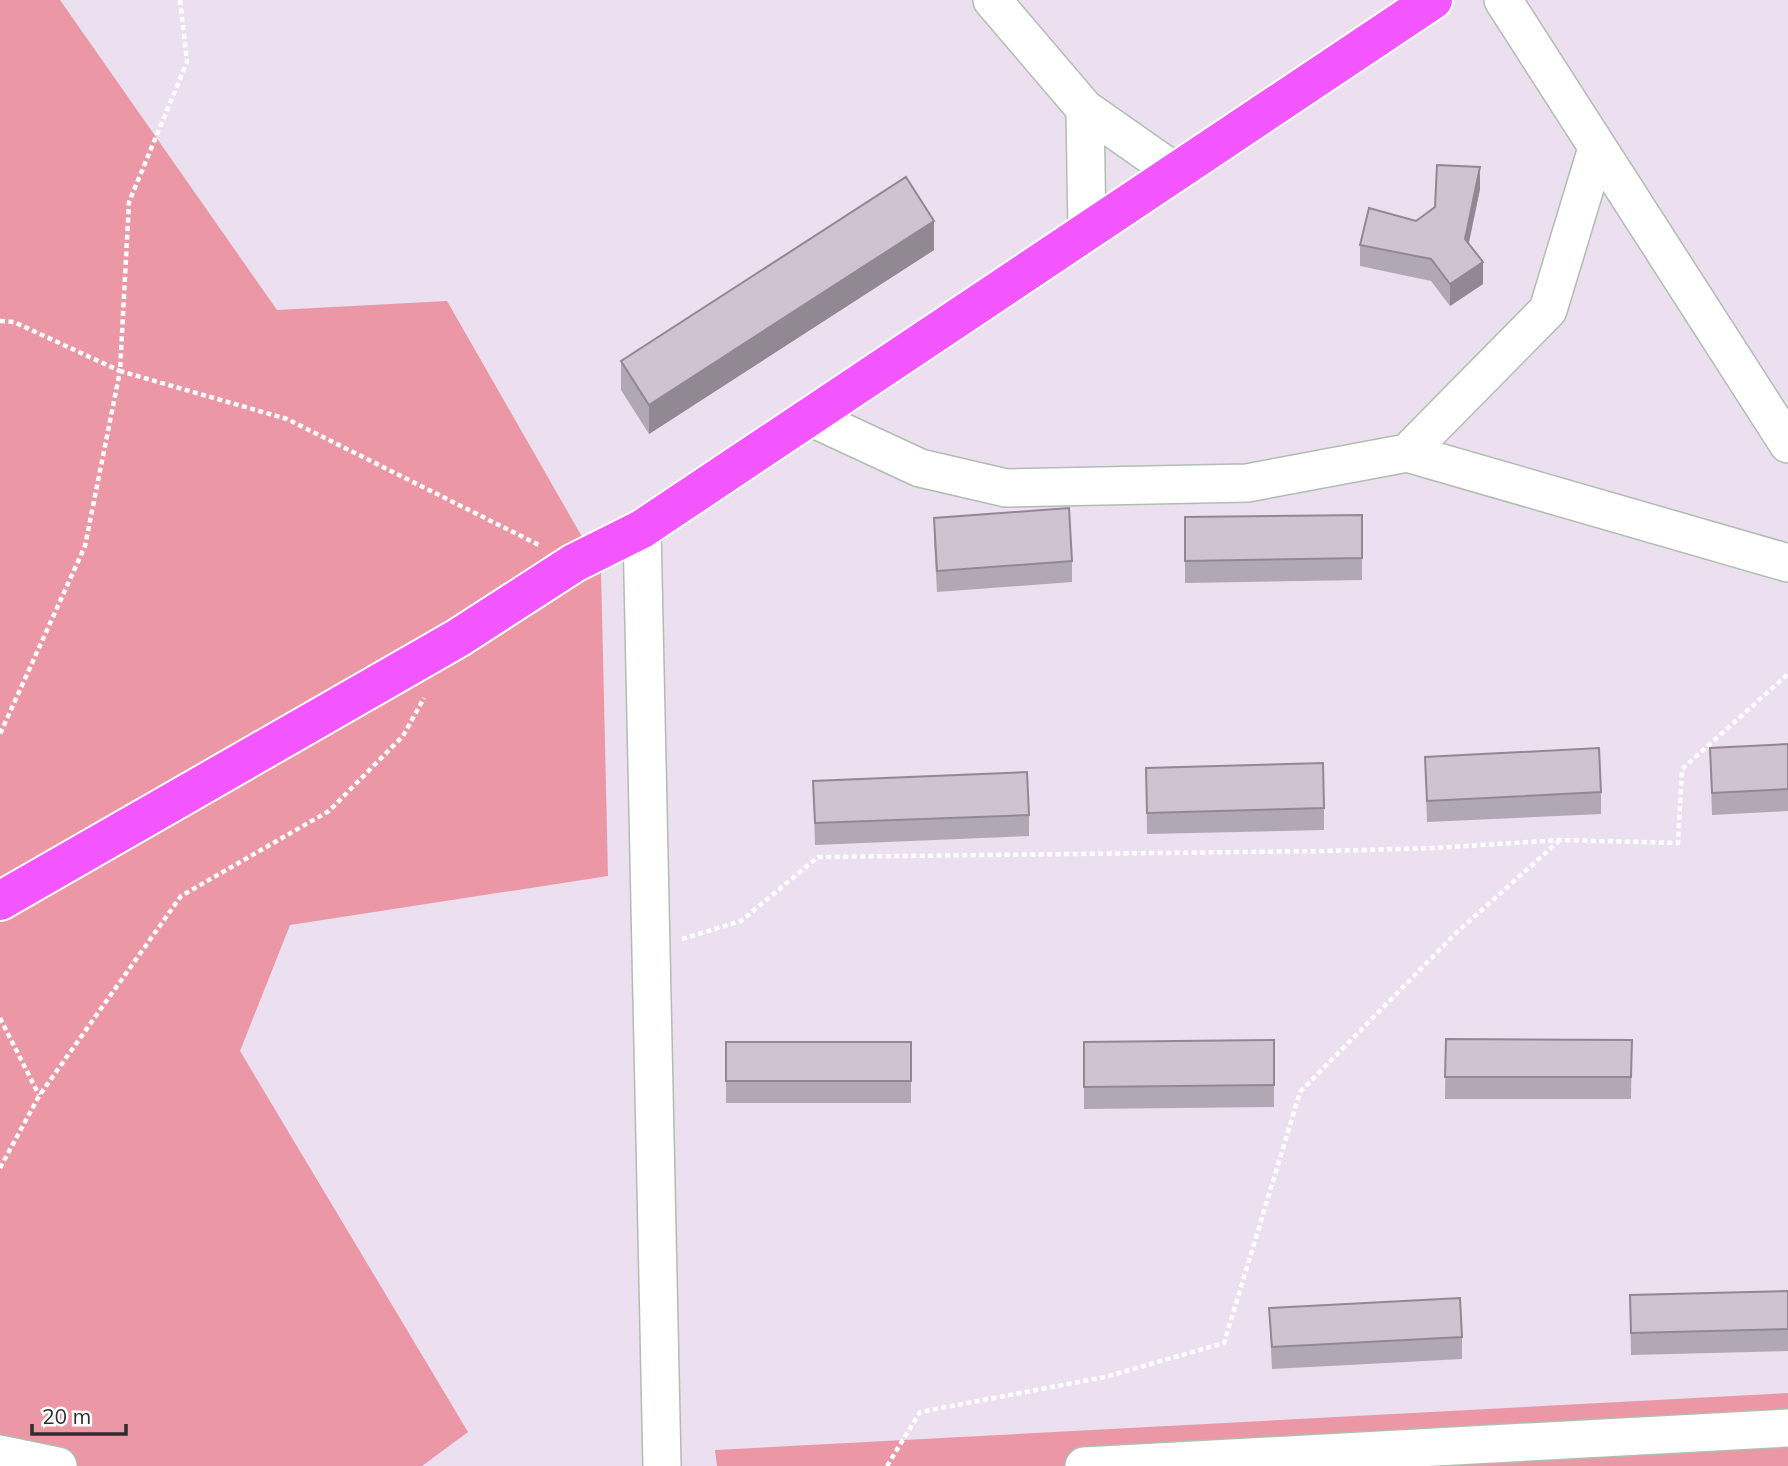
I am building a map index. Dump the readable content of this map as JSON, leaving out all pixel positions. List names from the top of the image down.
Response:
{
  "scale_bar": "20 m"
}
